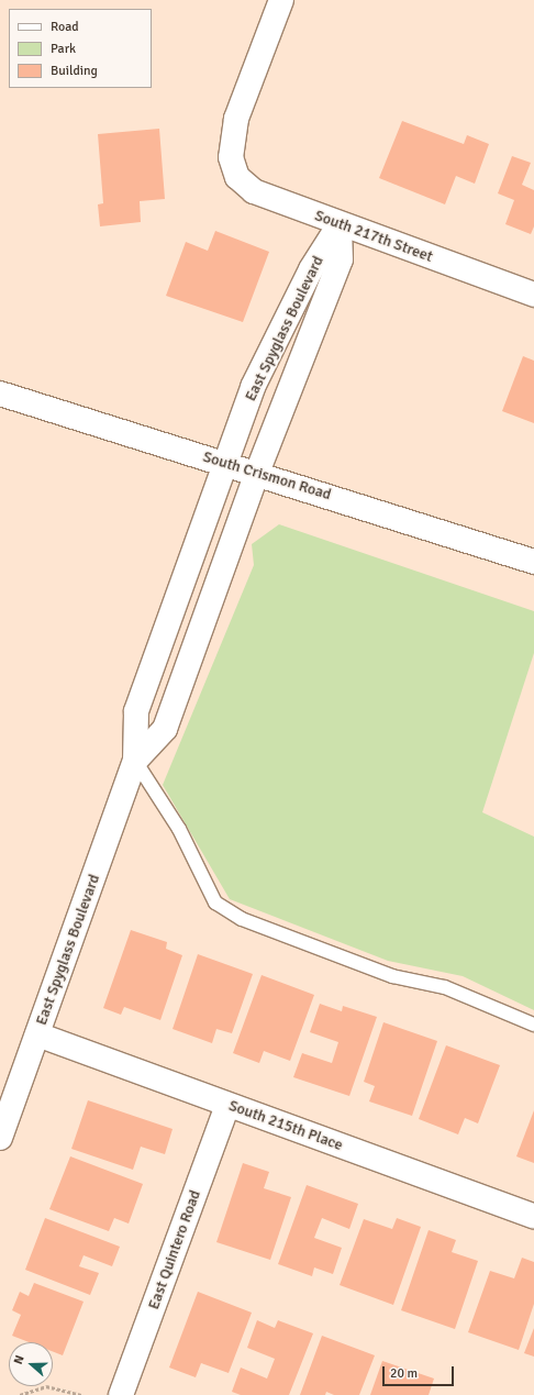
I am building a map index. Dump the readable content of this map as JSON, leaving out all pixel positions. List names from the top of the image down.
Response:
{
  "streets": {
    "street": [
      "South 217th Street",
      "East Spyglass Boulevard",
      "South Crismon Road",
      "South 215th Place",
      "East Quintero Road"
    ]
  },
  "crossings": [
    ["South 217th Street", "East Spyglass Boulevard"],
    ["East Spyglass Boulevard", "South Crismon Road"],
    ["East Spyglass Boulevard", "South 215th Place"],
    ["South 215th Place", "East Quintero Road"]
  ],
  "legend": ["Road", "Park", "Building"],
  "scale_bar": "20 m",
  "north": "left"
}
